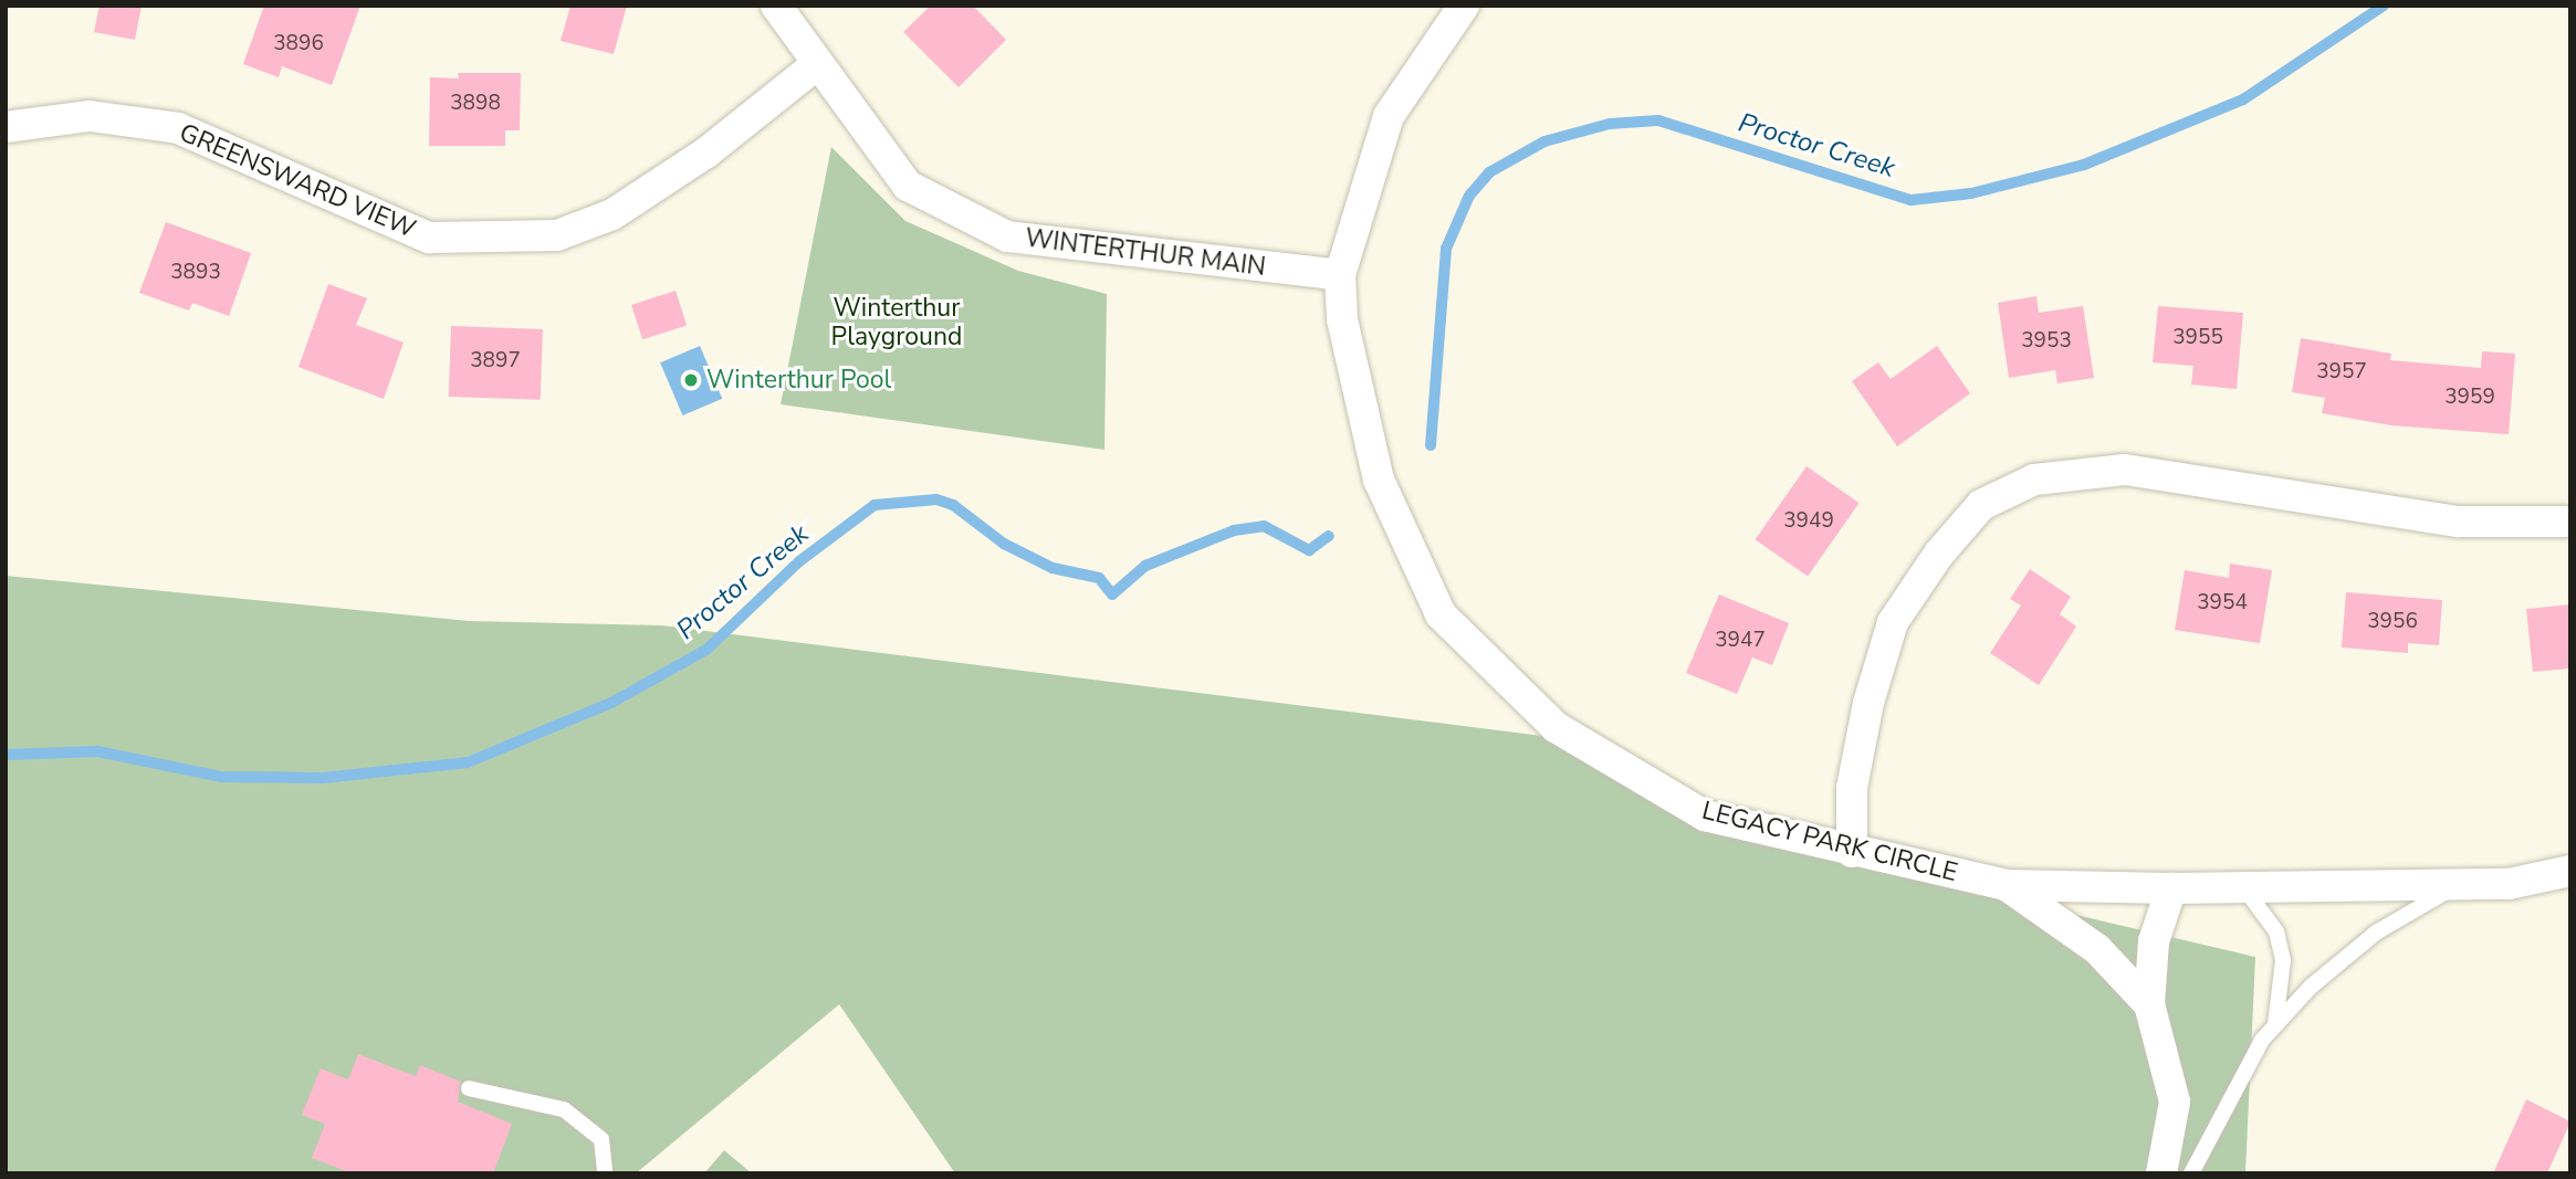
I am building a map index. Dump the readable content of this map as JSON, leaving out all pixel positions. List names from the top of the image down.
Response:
{
  "streets": {
    "street": ["GREENSWARD VIEW", "WINTERTHUR MAIN", "LEGACY PARK CIRCLE"]
  },
  "crossings": [
    ["GREENSWARD VIEW", "WINTERTHUR MAIN"],
    ["WINTERTHUR MAIN", "LEGACY PARK CIRCLE"]
  ],
  "water": ["Proctor Creek"],
  "parks": ["Winterthur Playground"],
  "places": ["Winterthur Pool"],
  "house_numbers": [
    "3896",
    "3898",
    "3893",
    "3955",
    "3953",
    "3897",
    "3957",
    "3959",
    "3949",
    "3954",
    "3956",
    "3947"
  ]
}
